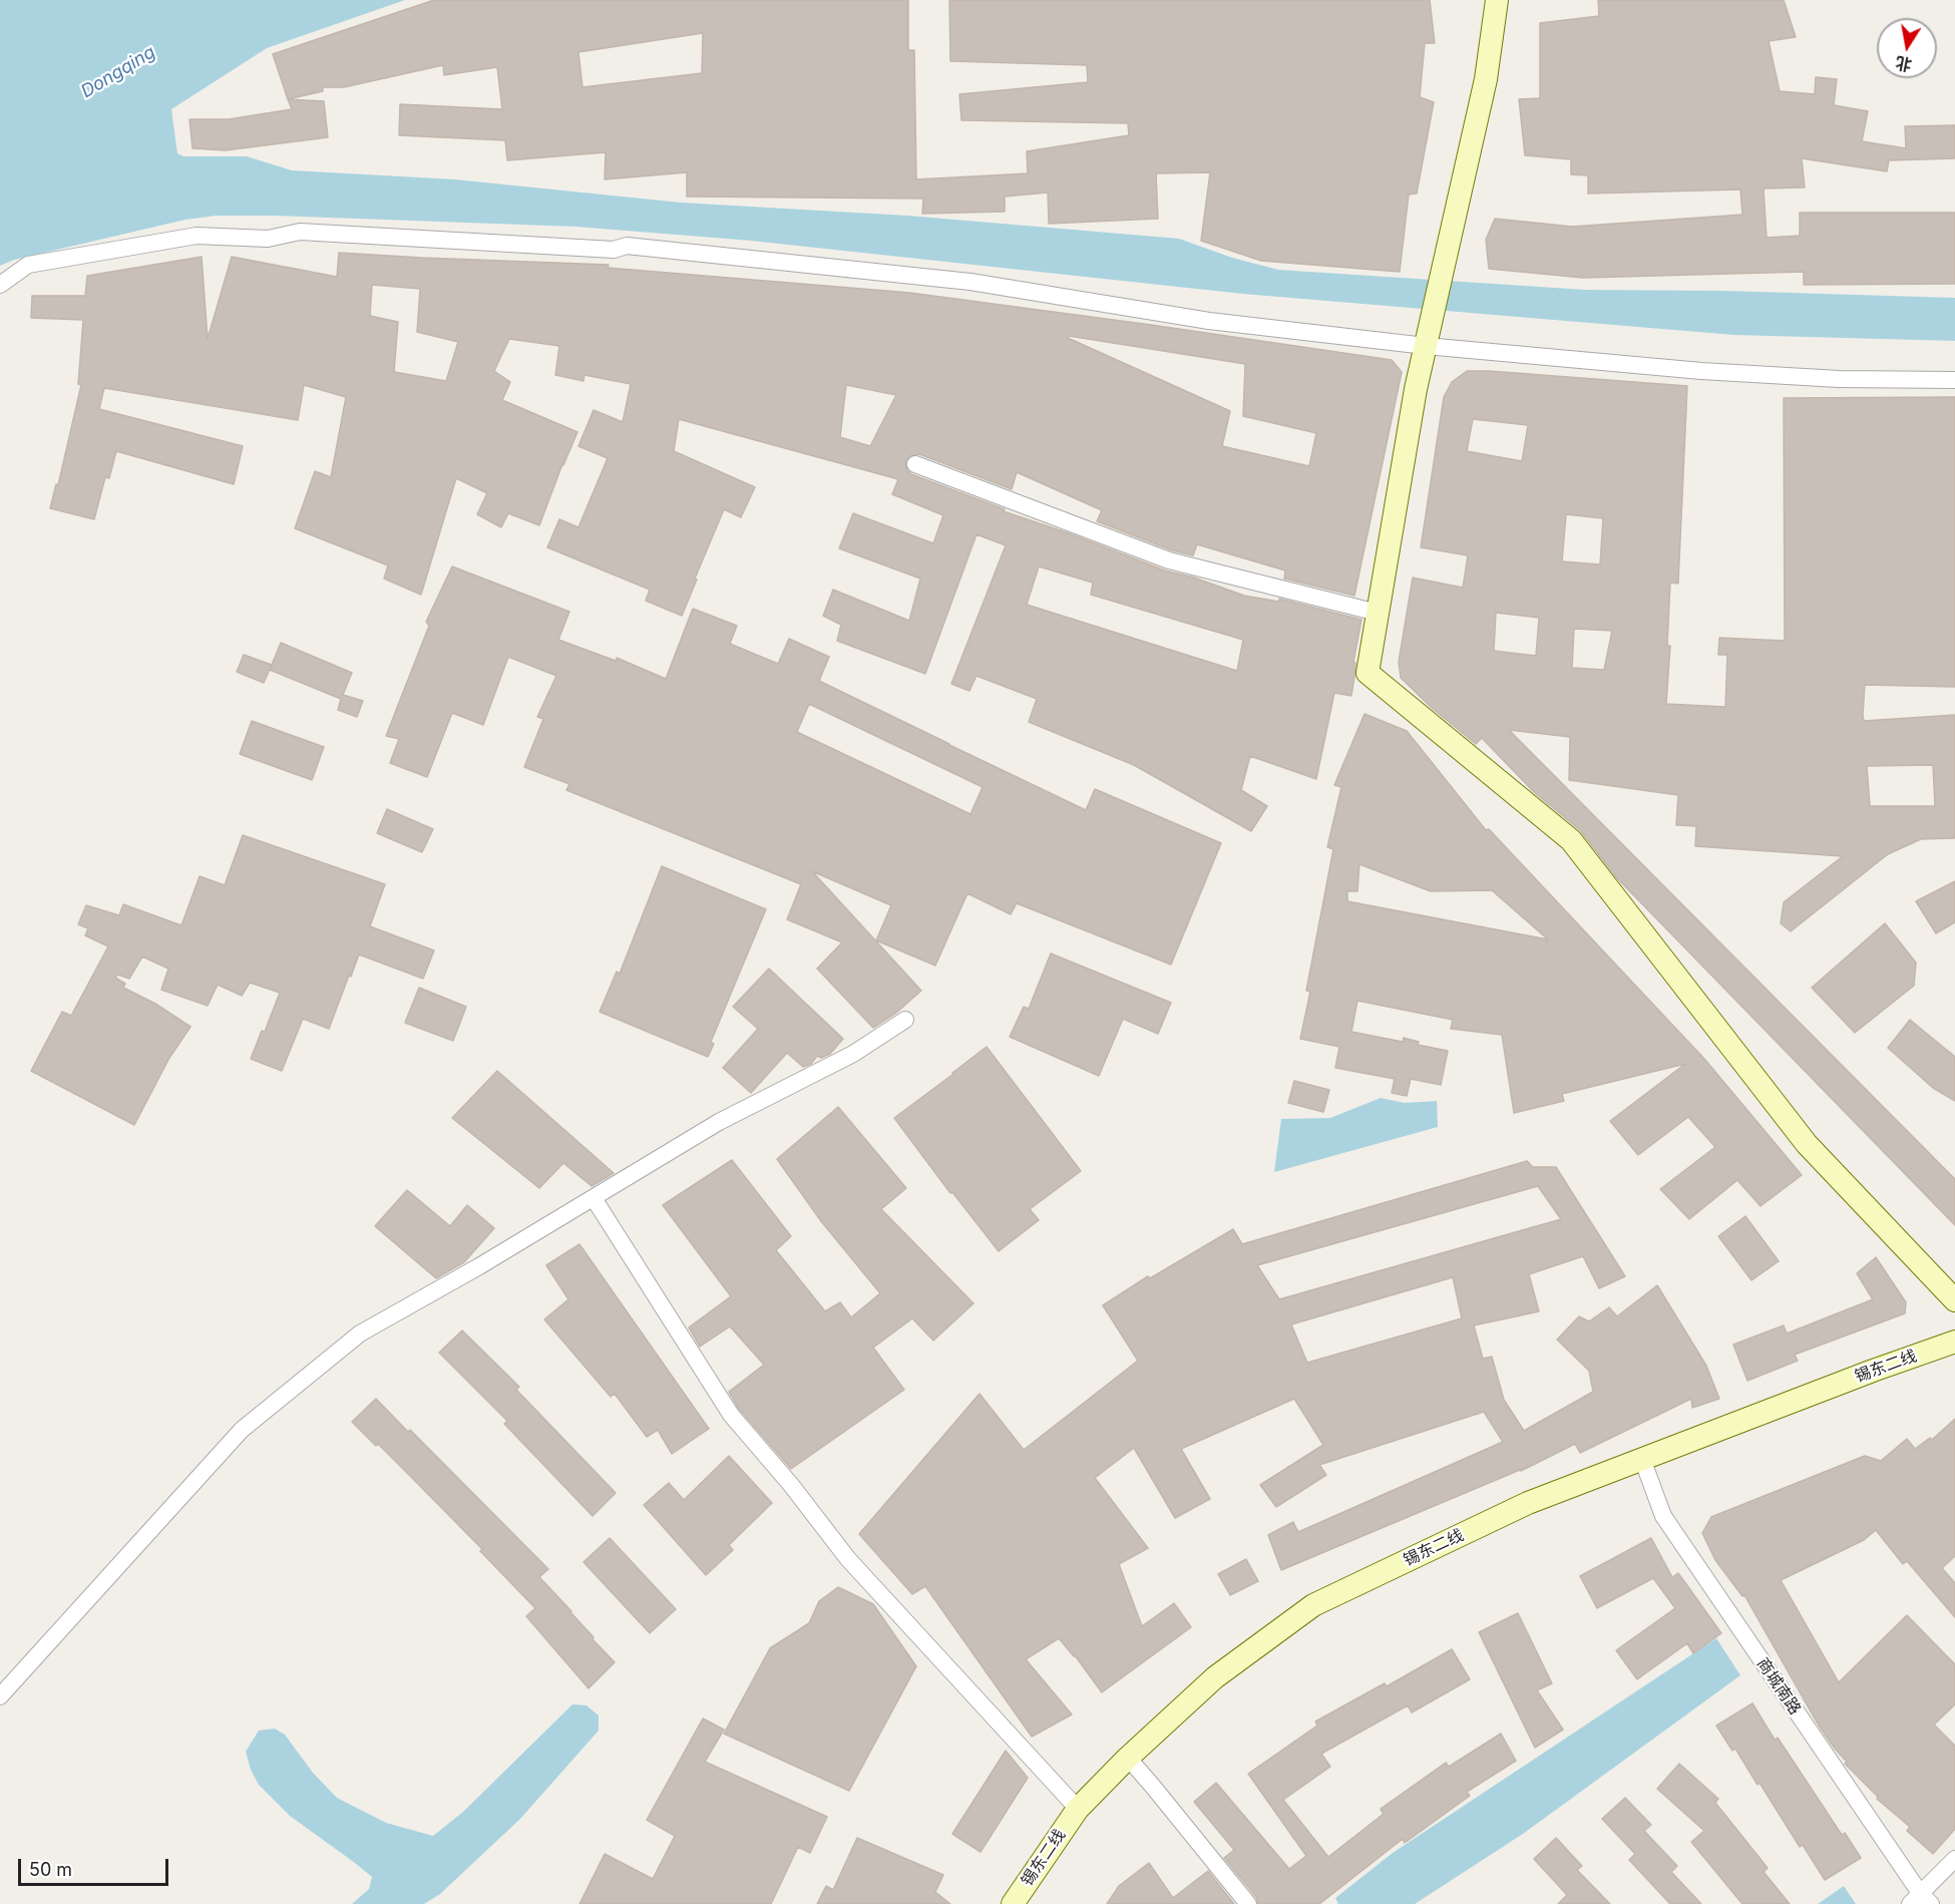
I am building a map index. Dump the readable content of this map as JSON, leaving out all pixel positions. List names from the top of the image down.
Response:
{
  "streets": {
    "street": ["锡东二线", "商城南路"]
  },
  "crossings": [
    ["锡东二线", "商城南路"]
  ],
  "water": ["Dongqing"],
  "scale_bar": "50 m",
  "north": "bottom"
}
